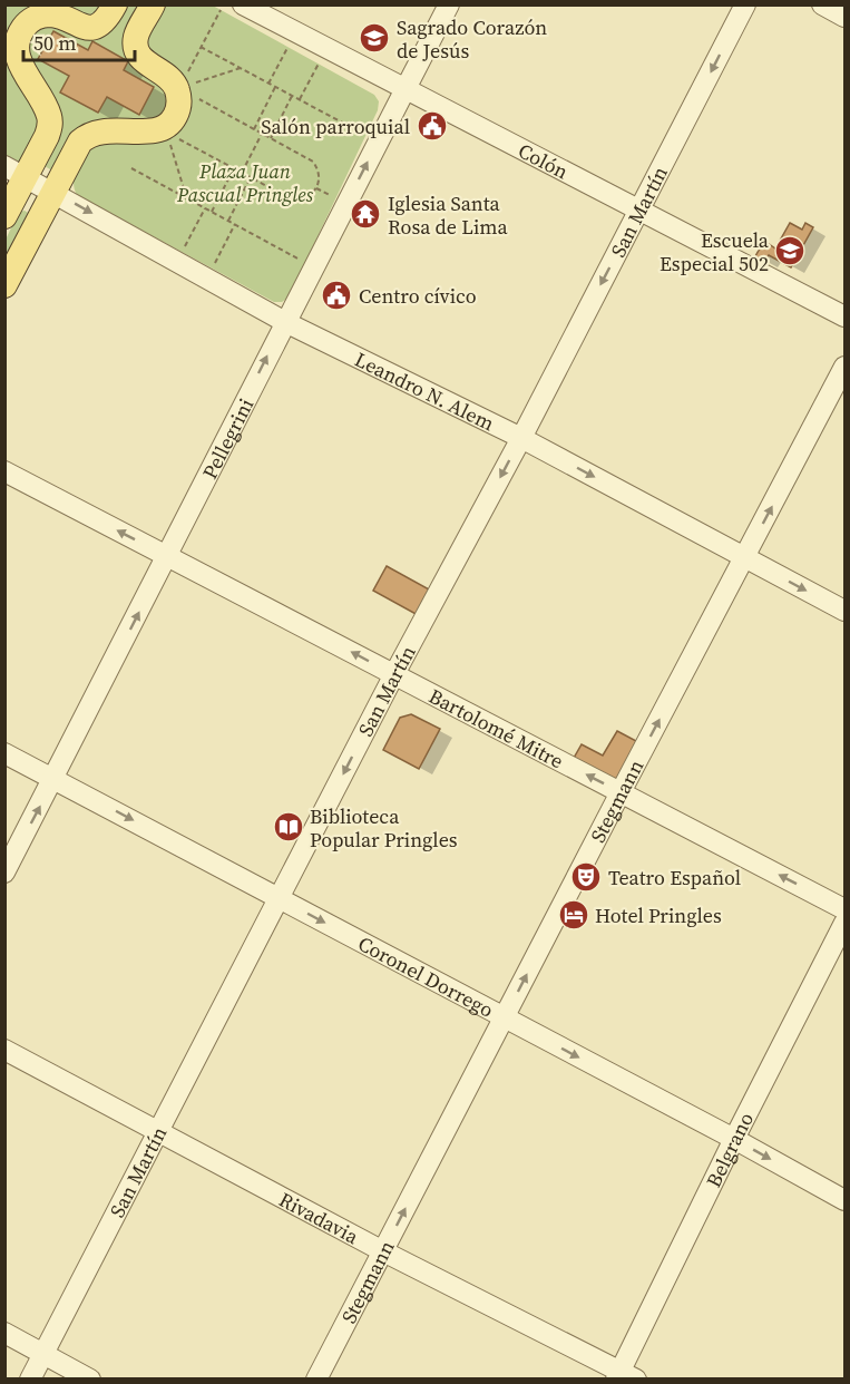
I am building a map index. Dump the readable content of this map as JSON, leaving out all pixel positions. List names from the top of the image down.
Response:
{
  "streets": {
    "street": [
      "Colón",
      "San Martín",
      "Leandro N. Alem",
      "Pellegrini",
      "Bartolomé Mitre",
      "Stegmann",
      "Coronel Dorrego",
      "Belgrano",
      "Rivadavia"
    ]
  },
  "crossings": [
    ["Colón", "San Martín"],
    ["Colón", "Pellegrini"],
    ["San Martín", "Leandro N. Alem"],
    ["San Martín", "Bartolomé Mitre"],
    ["San Martín", "Coronel Dorrego"],
    ["San Martín", "Rivadavia"],
    ["Leandro N. Alem", "Pellegrini"],
    ["Leandro N. Alem", "Stegmann"],
    ["Pellegrini", "Bartolomé Mitre"],
    ["Pellegrini", "Coronel Dorrego"],
    ["Bartolomé Mitre", "Stegmann"],
    ["Stegmann", "Coronel Dorrego"],
    ["Stegmann", "Rivadavia"],
    ["Coronel Dorrego", "Belgrano"],
    ["Belgrano", "Rivadavia"]
  ],
  "one_way": [
    "San Martín",
    "Leandro N. Alem",
    "Pellegrini",
    "Bartolomé Mitre",
    "Stegmann",
    "Coronel Dorrego"
  ],
  "parks": ["Plaza Juan Pascual Pringles"],
  "places": {
    "school or university": ["Sagrado Corazón de Jesús", "Escuela Especial 502"],
    "public building": ["Salón parroquial", "Centro cívico"],
    "temple": ["Iglesia Santa Rosa de Lima"],
    "library": ["Biblioteca Popular Pringles"],
    "theatre": ["Teatro Español"],
    "hotel": ["Hotel Pringles"]
  },
  "scale_bar": "50 m"
}
